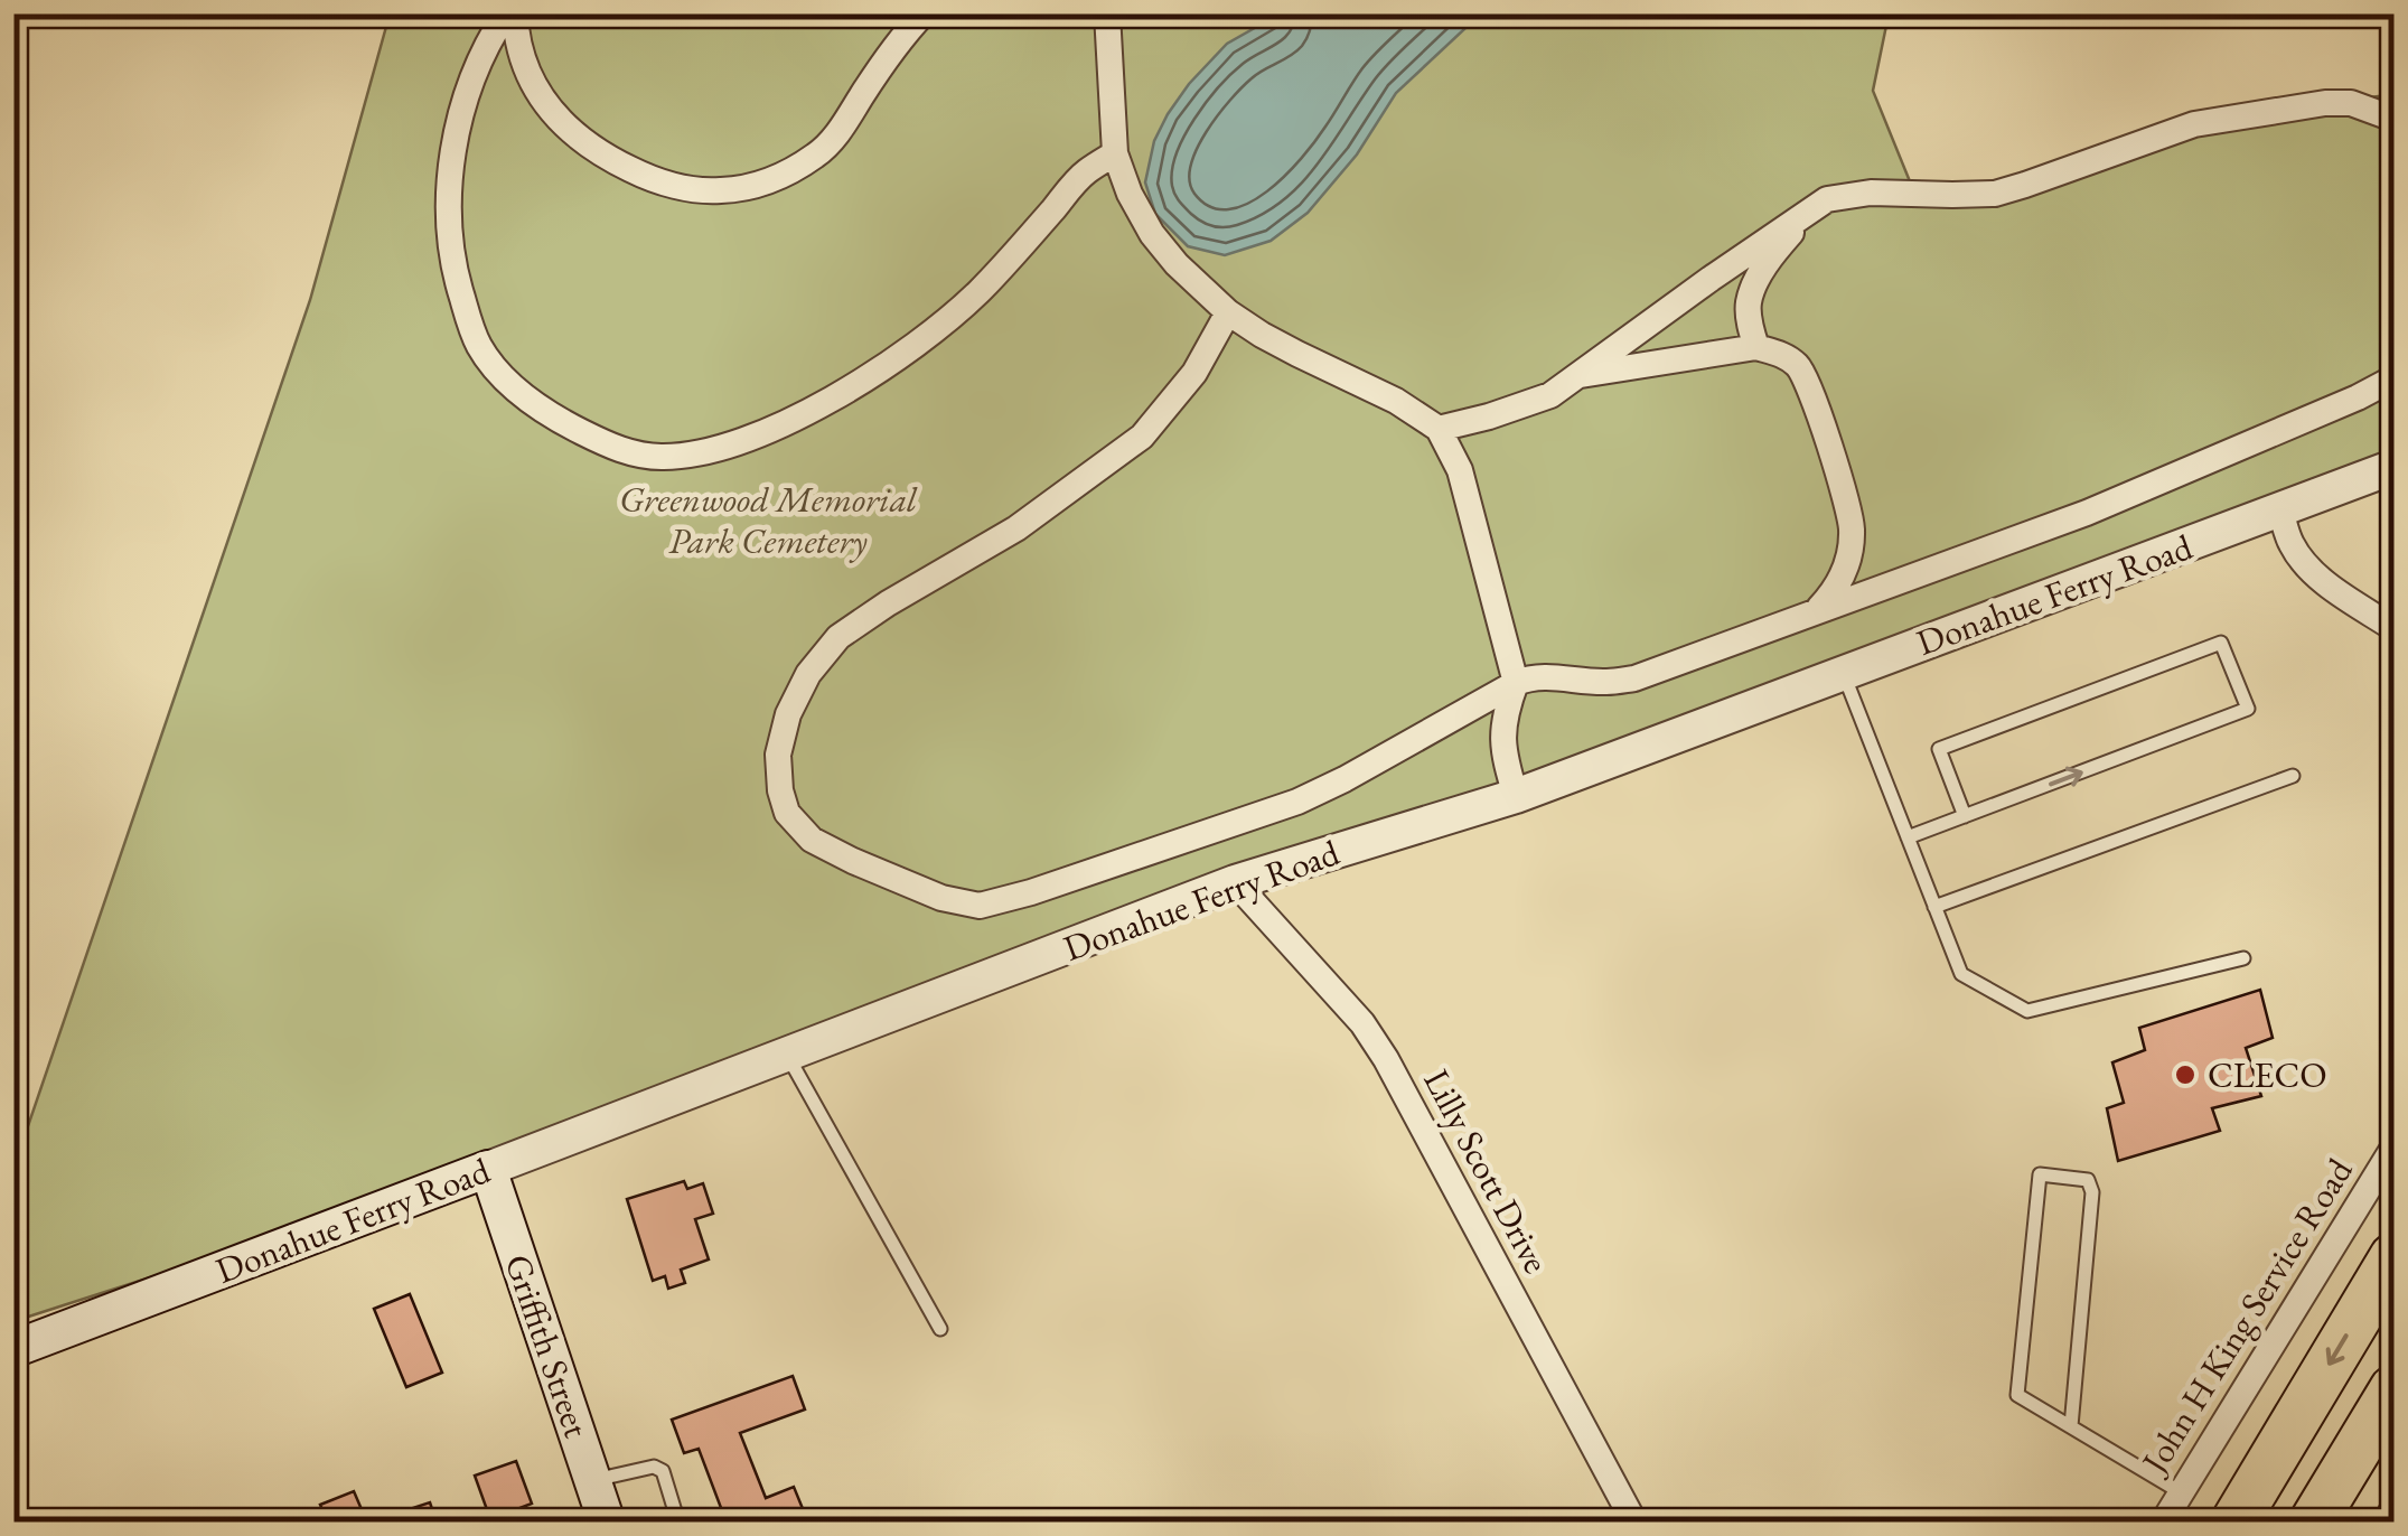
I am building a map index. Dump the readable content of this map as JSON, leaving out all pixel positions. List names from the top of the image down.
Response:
{
  "streets": {
    "main road": ["Donahue Ferry Road", "Griffith Street"],
    "street": ["Lilly Scott Drive", "John H King Service Road"]
  },
  "crossings": [
    ["Donahue Ferry Road", "Lilly Scott Drive"],
    ["Donahue Ferry Road", "Griffith Street"]
  ],
  "parks": ["Greenwood Memorial Park Cemetery"],
  "places": ["CLECO"]
}
